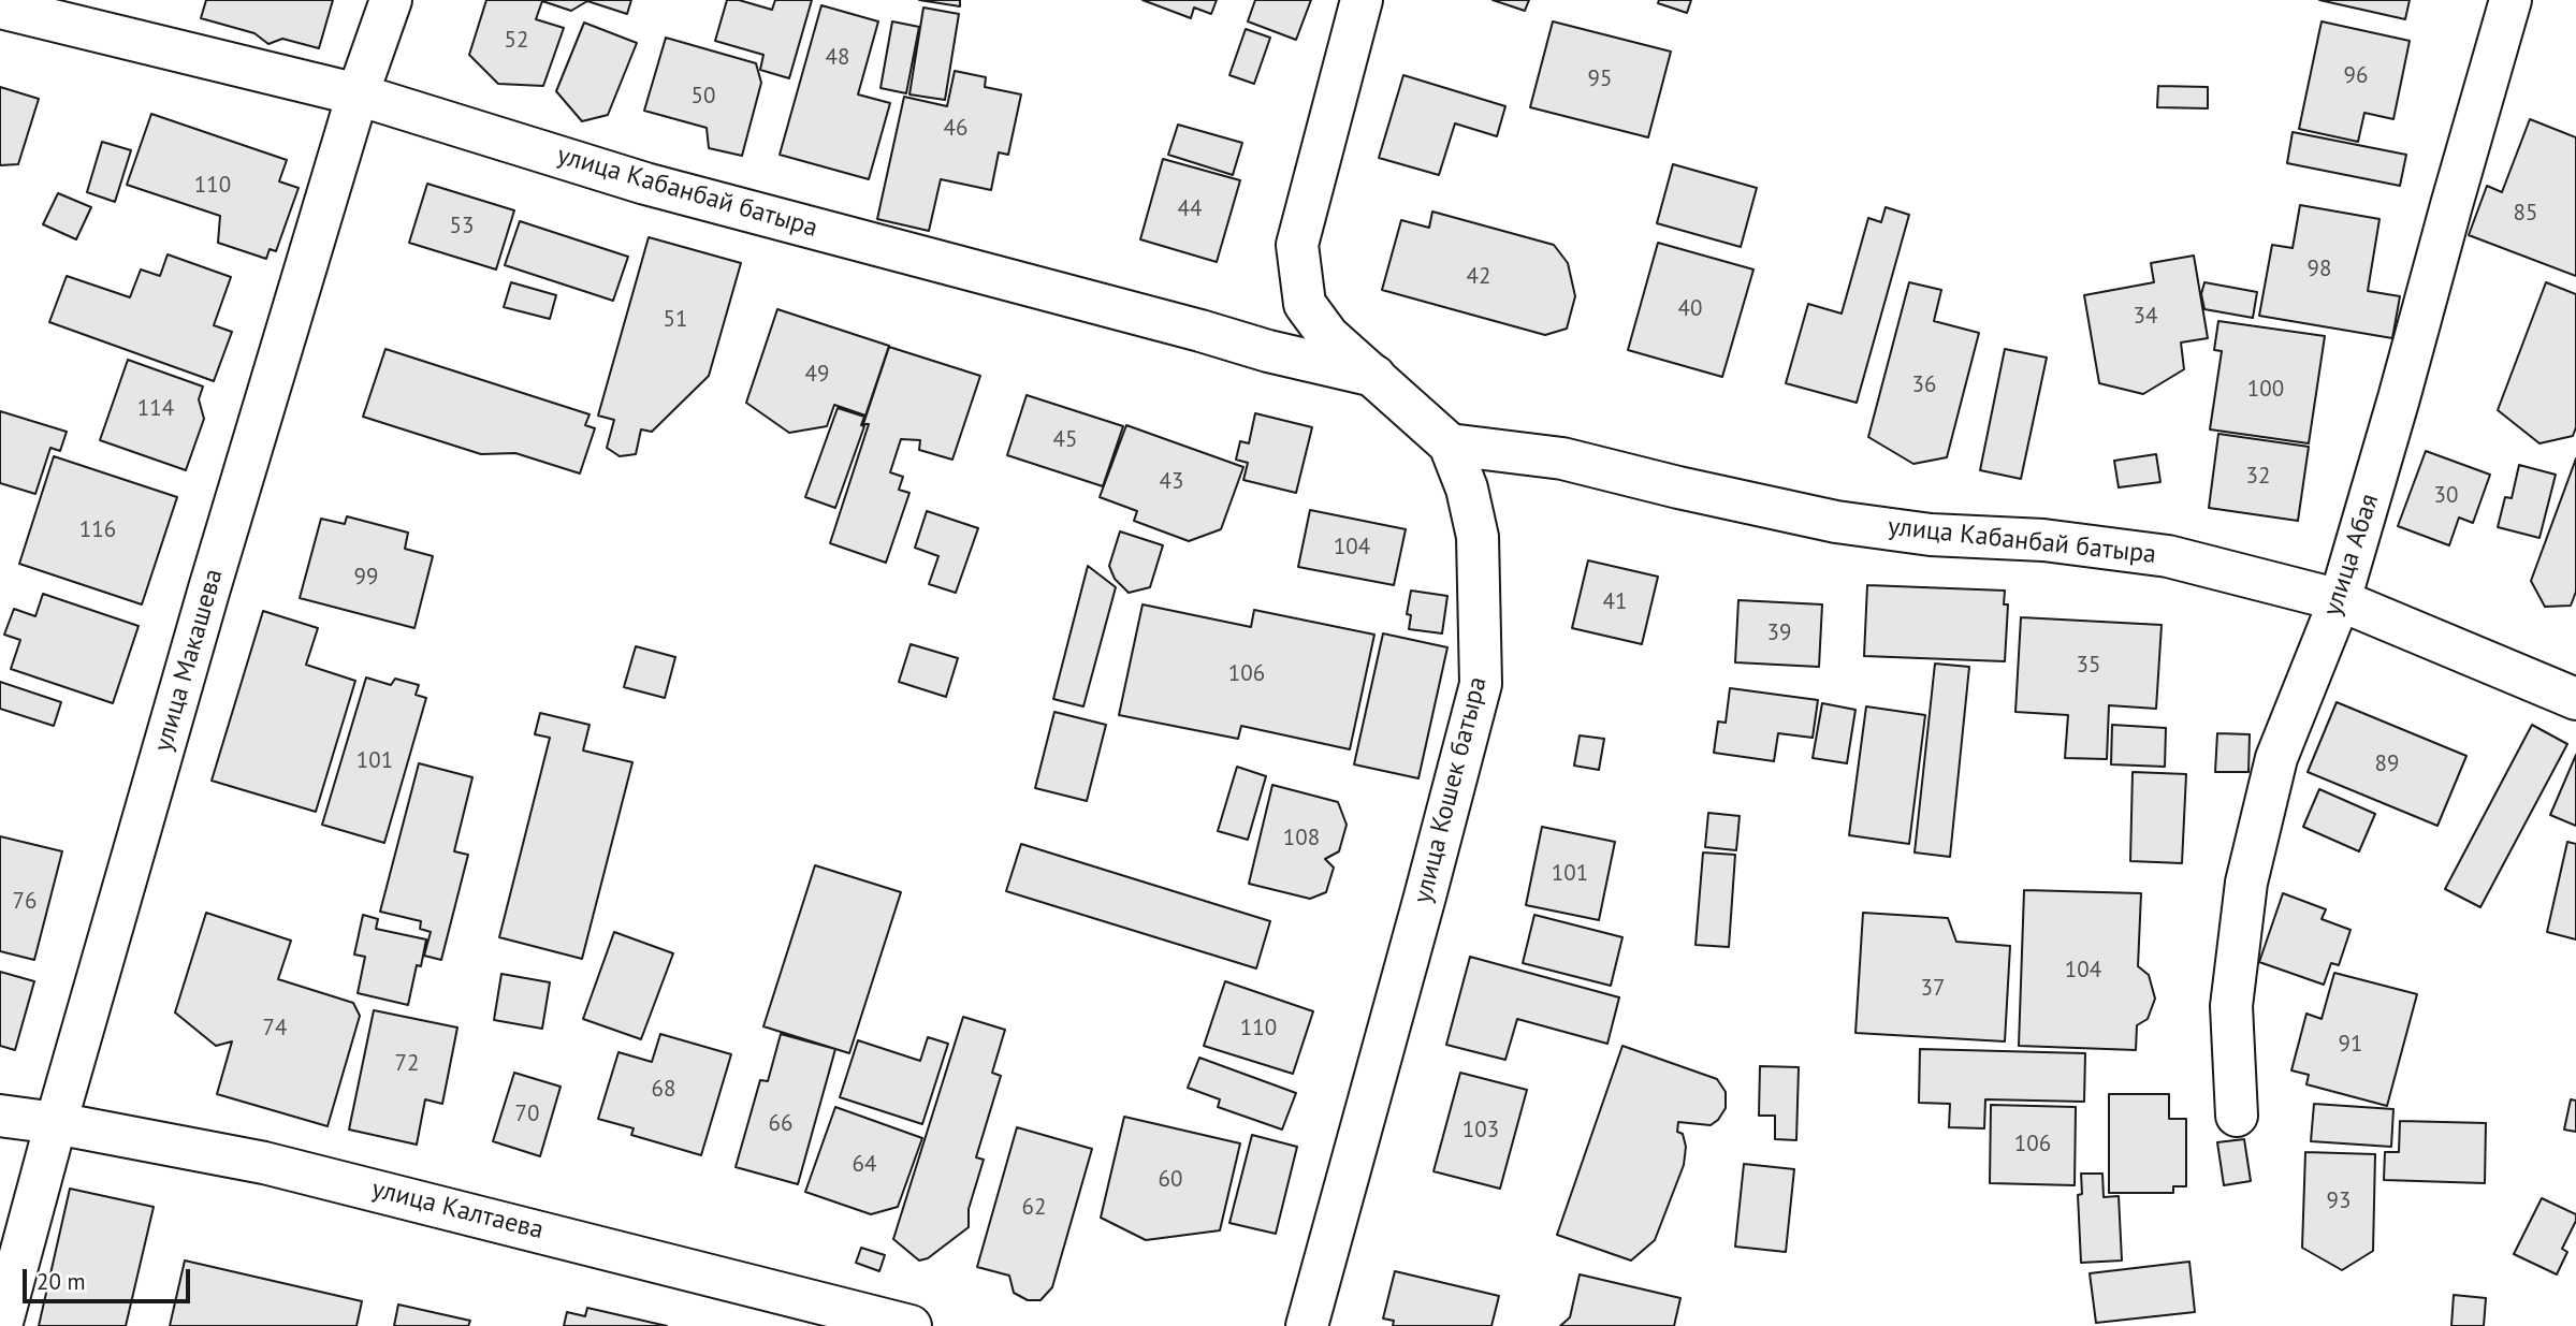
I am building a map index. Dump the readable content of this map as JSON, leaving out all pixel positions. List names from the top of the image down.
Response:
{
  "streets": {
    "street": [
      "улица Кабанбай батыра",
      "улица Абая",
      "улица Макашева",
      "улица Кошек батыра",
      "улица Калтаева"
    ]
  },
  "crossings": [
    ["улица Кабанбай батыра", "улица Абая"],
    ["улица Кабанбай батыра", "улица Макашева"],
    ["улица Кабанбай батыра", "улица Кошек батыра"],
    ["улица Макашева", "улица Калтаева"]
  ],
  "house_numbers": [
    "52",
    "48",
    "96",
    "95",
    "50",
    "46",
    "110",
    "44",
    "85",
    "53",
    "98",
    "42",
    "40",
    "34",
    "51",
    "49",
    "36",
    "100",
    "114",
    "45",
    "32",
    "43",
    "30",
    "116",
    "104",
    "99",
    "41",
    "39",
    "35",
    "106",
    "101",
    "89",
    "108",
    "101",
    "76",
    "104",
    "37",
    "74",
    "110",
    "91",
    "72",
    "68",
    "70",
    "66",
    "103",
    "106",
    "64",
    "60",
    "93",
    "62"
  ],
  "scale_bar": "20 m"
}
